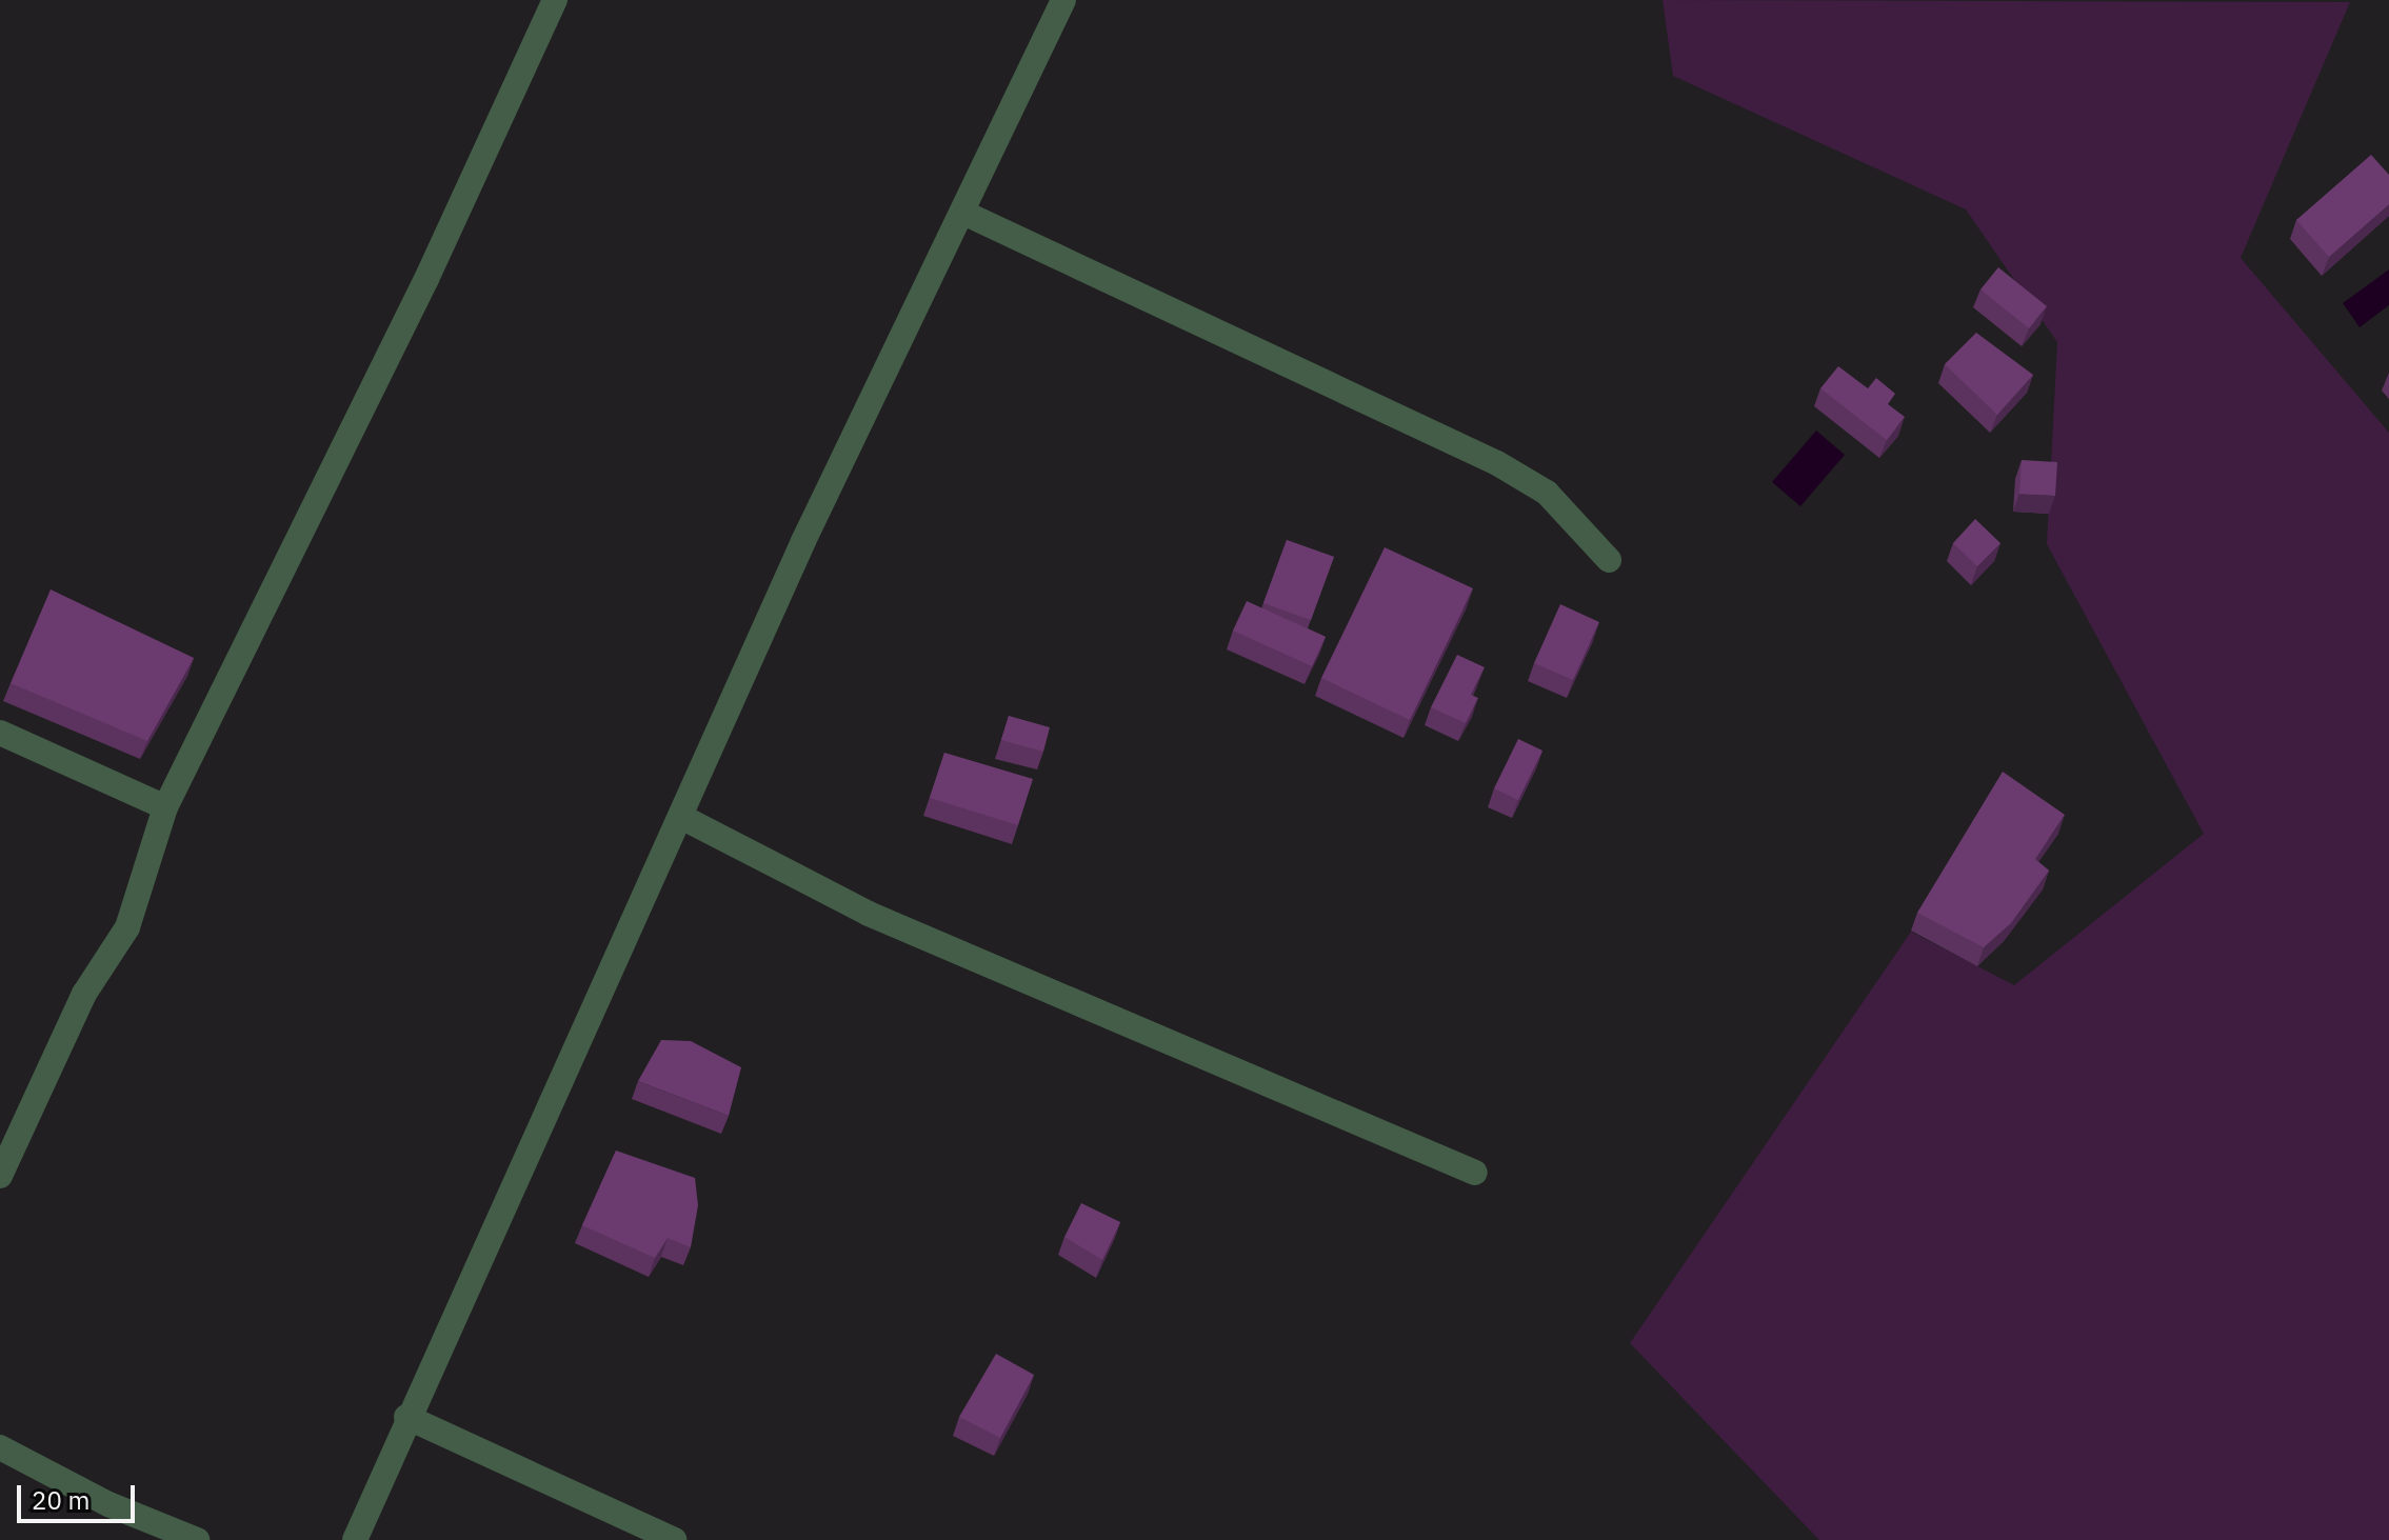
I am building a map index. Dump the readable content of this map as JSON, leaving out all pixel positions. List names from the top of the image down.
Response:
{
  "scale_bar": "20 m"
}
